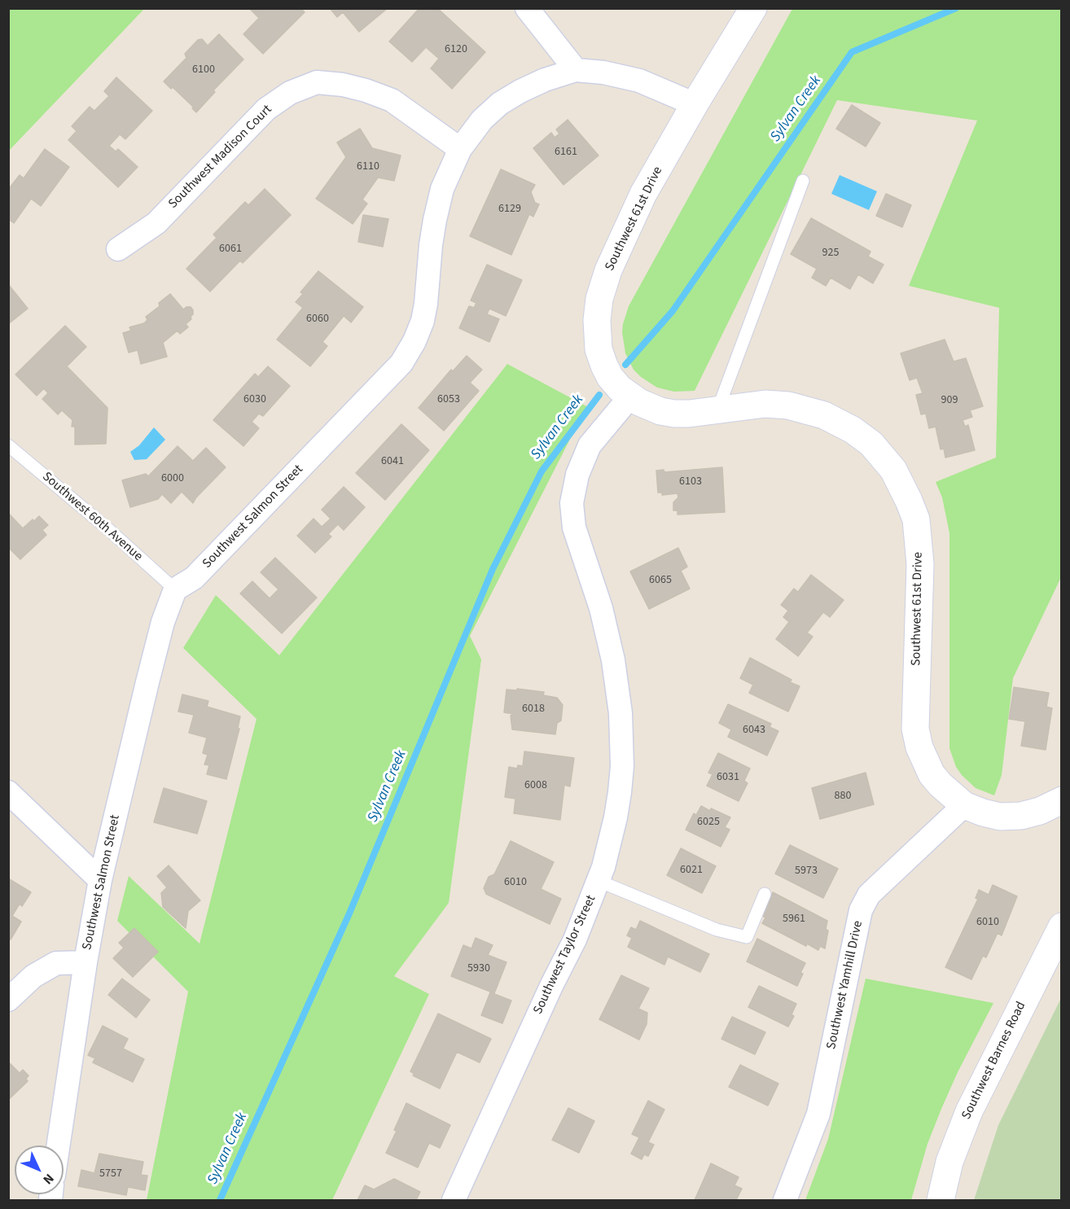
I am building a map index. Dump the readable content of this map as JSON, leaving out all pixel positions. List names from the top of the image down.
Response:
{
  "streets": {
    "street": [
      "Southwest Madison Court",
      "Southwest 61st Drive",
      "Southwest Salmon Street",
      "Southwest Taylor Street",
      "Southwest Yamhill Drive",
      "Southwest Barnes Road"
    ],
    "lane": ["Southwest 60th Avenue"]
  },
  "crossings": [
    ["Southwest Madison Court", "Southwest Salmon Street"],
    ["Southwest 61st Drive", "Southwest Salmon Street"],
    ["Southwest 61st Drive", "Southwest Taylor Street"],
    ["Southwest 61st Drive", "Southwest Yamhill Drive"],
    ["Southwest 60th Avenue", "Southwest Salmon Street"]
  ],
  "water": ["Sylvan Creek"],
  "house_numbers": [
    "6120",
    "6100",
    "6161",
    "6110",
    "6129",
    "6061",
    "925",
    "6060",
    "6030",
    "6053",
    "909",
    "6041",
    "6000",
    "6103",
    "6065",
    "6018",
    "6043",
    "6031",
    "6008",
    "880",
    "6025",
    "6021",
    "5973",
    "6010",
    "5961",
    "6010",
    "5930",
    "5757"
  ],
  "north": "bottom right"
}
